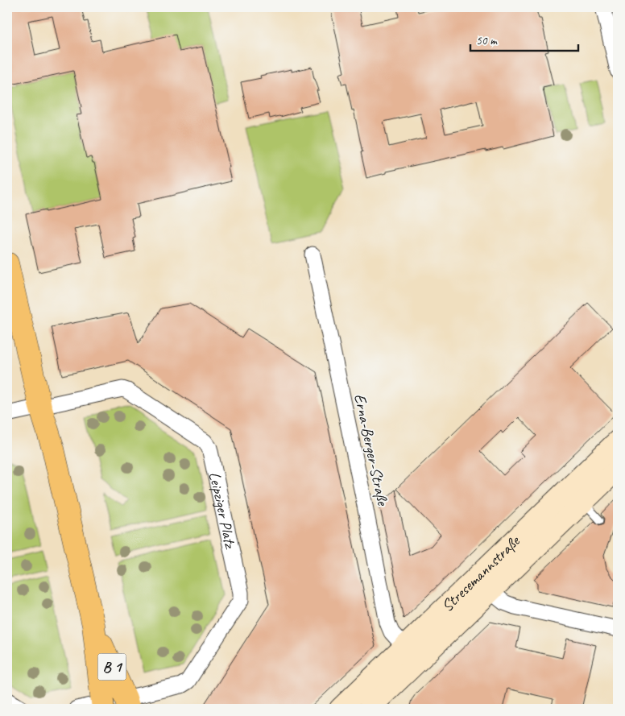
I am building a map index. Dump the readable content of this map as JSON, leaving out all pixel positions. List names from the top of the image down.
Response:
{
  "streets": {
    "main road": ["Leipziger Platz", "Stresemannstraße", "B 1"],
    "street": ["Erna-Berger-Straße"]
  },
  "crossings": [
    ["Erna-Berger-Straße", "Stresemannstraße"],
    ["Leipziger Platz", "B 1"]
  ],
  "scale_bar": "50 m"
}
